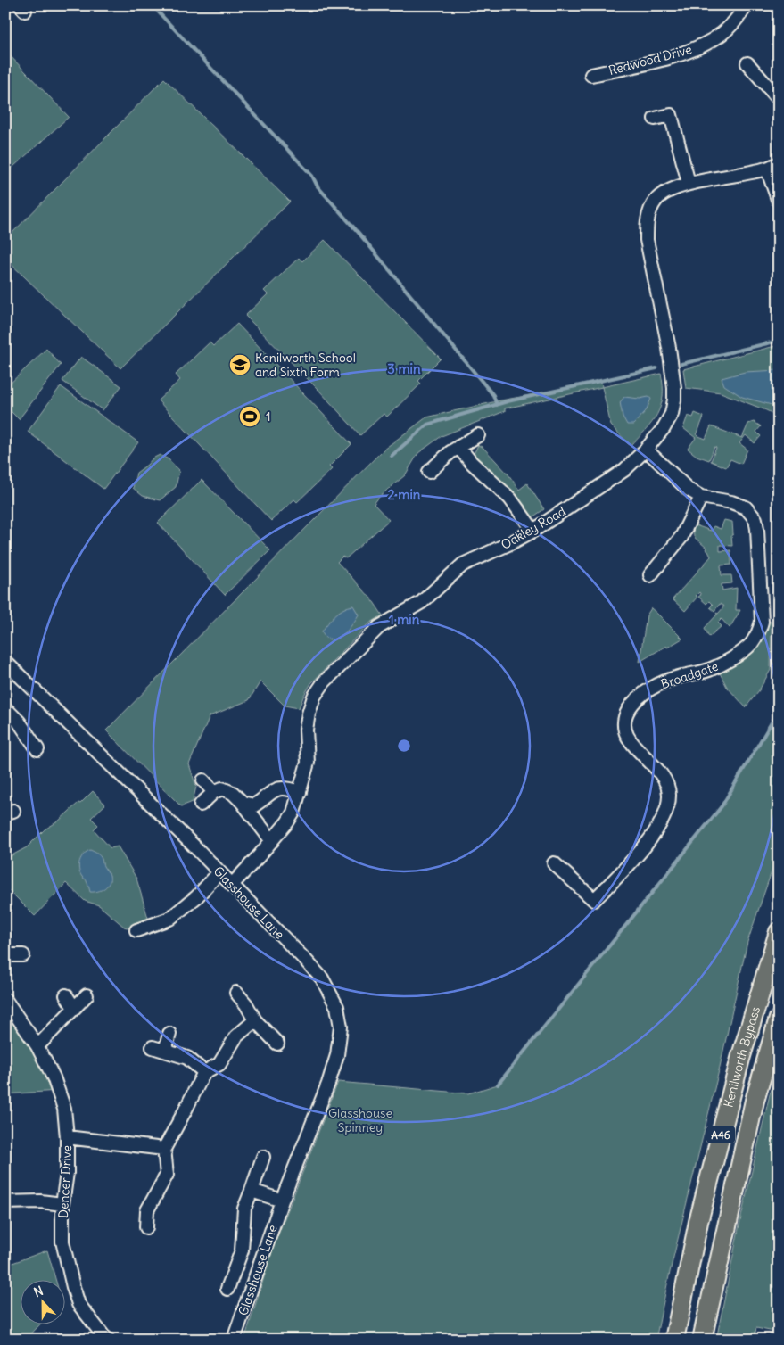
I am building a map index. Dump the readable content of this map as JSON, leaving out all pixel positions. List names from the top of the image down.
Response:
{
  "streets": {
    "highway": ["Kenilworth Bypass", "A46"],
    "street": [
      "Redwood Drive",
      "Oakley Road",
      "Broadgate",
      "Glasshouse Lane",
      "Dencer Drive"
    ]
  },
  "crossings": [
    ["Oakley Road", "Broadgate"],
    ["Oakley Road", "Glasshouse Lane"]
  ],
  "parks": ["Glasshouse Spinney"],
  "places": {
    "school or university": ["Kenilworth School and Sixth Form"],
    "sports": ["1"]
  },
  "north": "top",
  "rings": ["3 min", "2 min", "1 min"]
}
